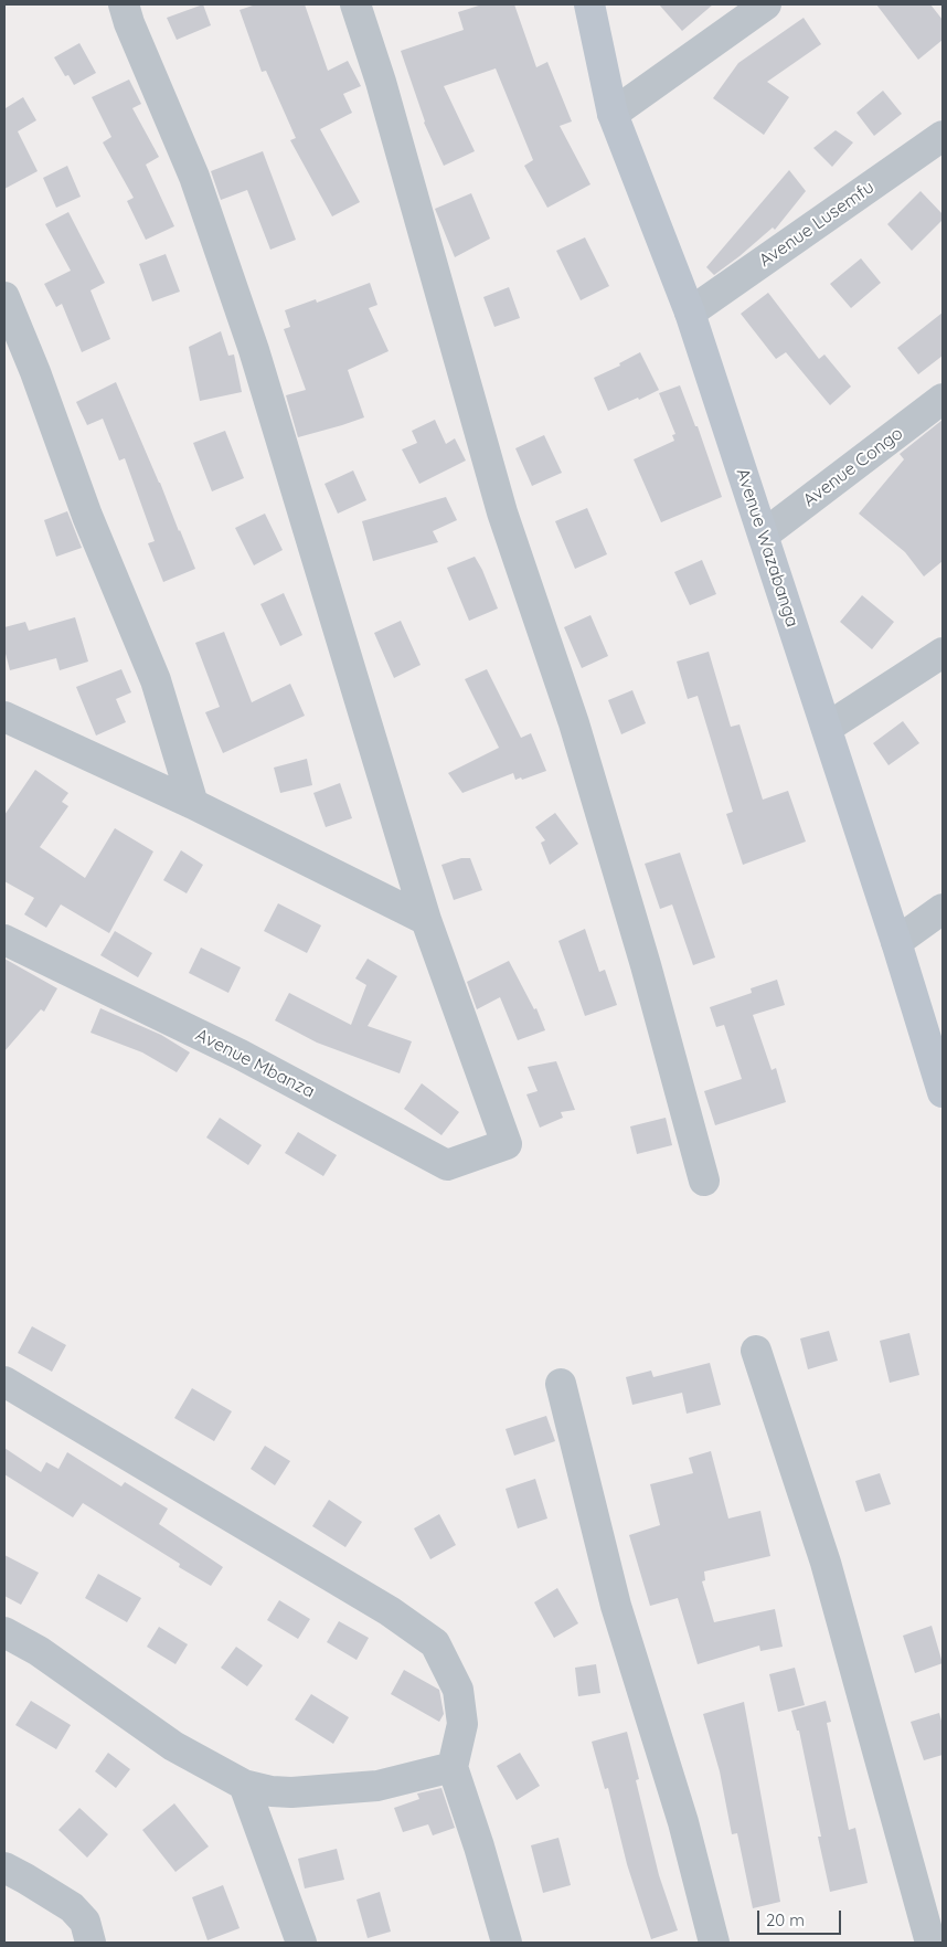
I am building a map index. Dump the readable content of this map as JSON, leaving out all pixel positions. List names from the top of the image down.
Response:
{
  "streets": {
    "main road": ["Avenue Wazabanga"],
    "street": ["Avenue Lusemfu", "Avenue Congo", "Avenue Mbanza"]
  },
  "crossings": [
    ["Avenue Lusemfu", "Avenue Wazabanga"],
    ["Avenue Congo", "Avenue Wazabanga"]
  ],
  "scale_bar": "20 m"
}
